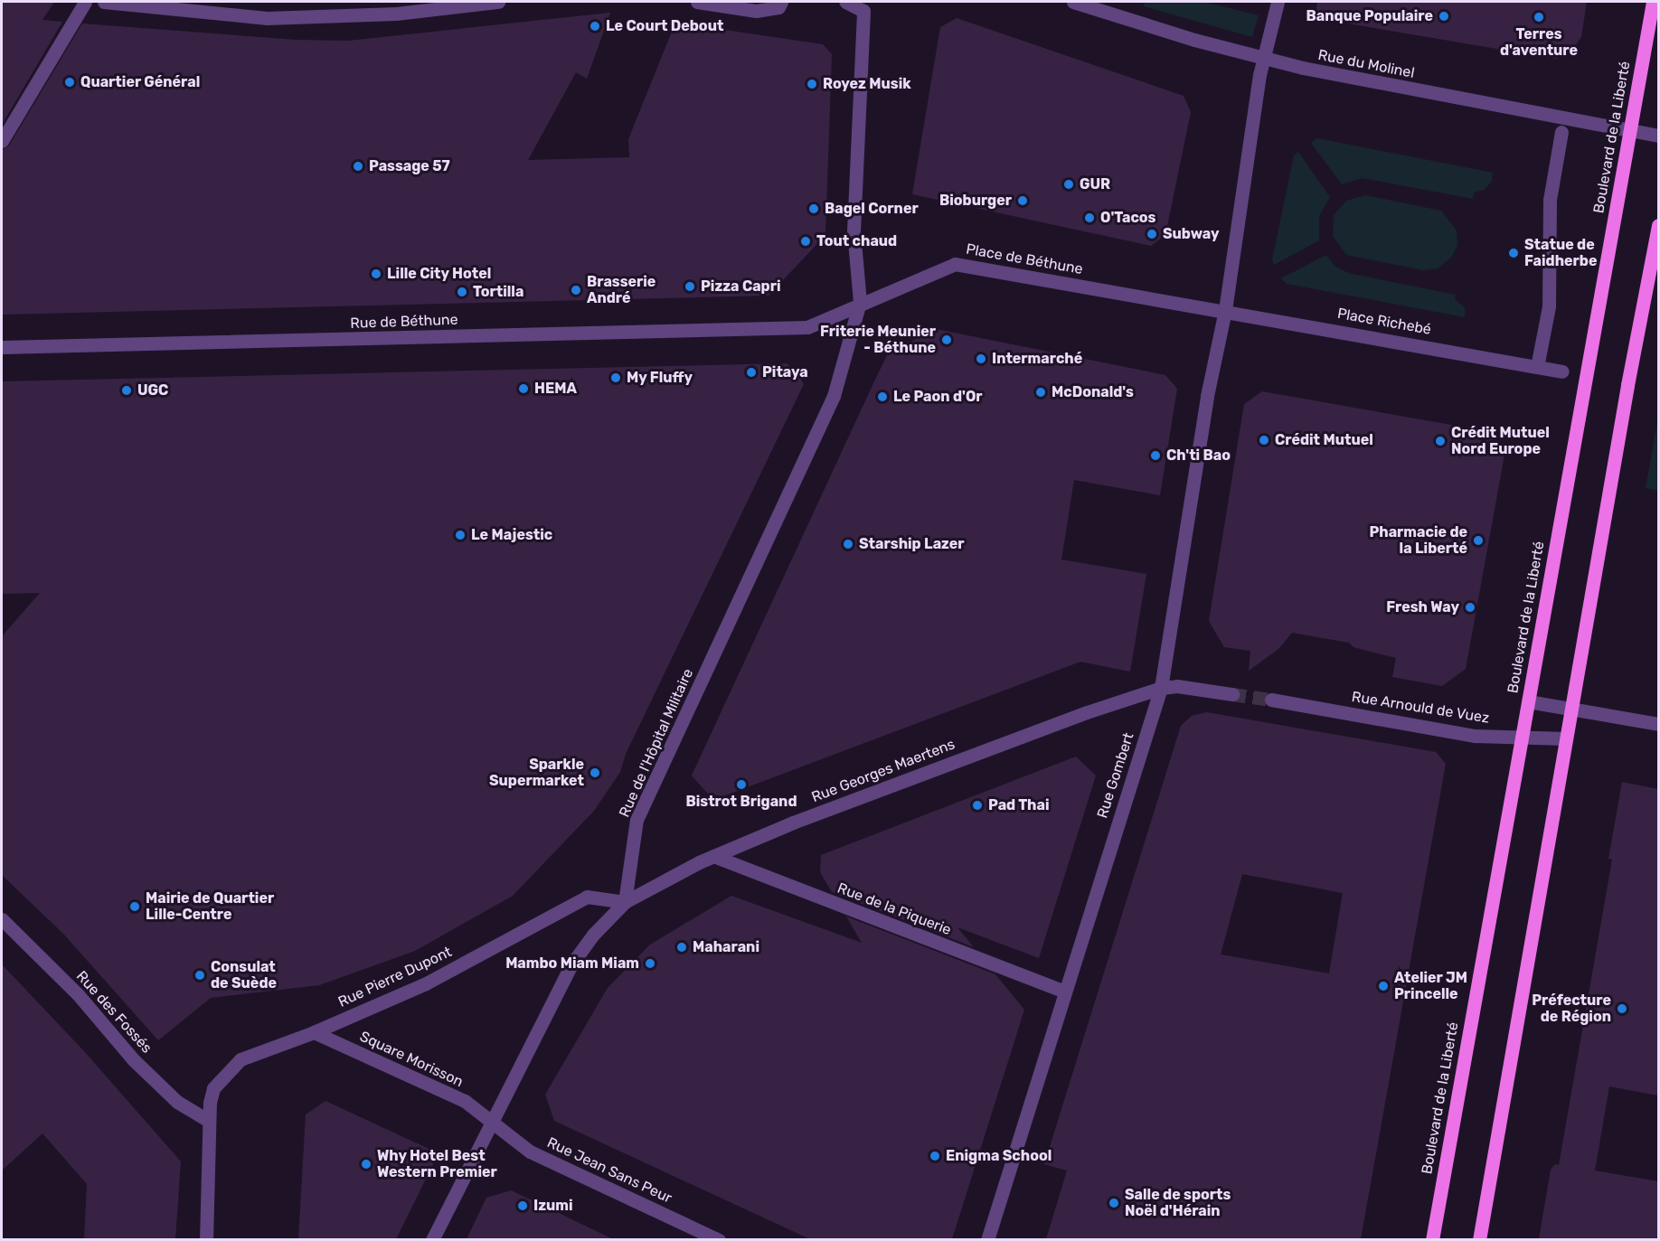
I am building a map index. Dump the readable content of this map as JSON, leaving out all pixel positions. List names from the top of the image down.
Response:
{
  "streets": {
    "main road": ["Boulevard de la Liberté"],
    "street": [
      "Rue du Molinel",
      "Place de Béthune",
      "Rue de Béthune",
      "Place Richebé",
      "Rue Arnould de Vuez",
      "Rue de l'Hôpital Militaire",
      "Rue Georges Maertens",
      "Rue Gombert",
      "Rue de la Piquerie",
      "Rue Pierre Dupont",
      "Rue des Fossés",
      "Square Morisson",
      "Rue Jean Sans Peur"
    ]
  },
  "crossings": [
    ["Rue du Molinel", "Boulevard de la Liberté"],
    ["Boulevard de la Liberté", "Rue Arnould de Vuez"],
    ["Place de Béthune", "Rue de Béthune"],
    ["Place de Béthune", "Place Richebé"],
    ["Place de Béthune", "Rue de l'Hôpital Militaire"],
    ["Place Richebé", "Rue Gombert"],
    ["Rue de l'Hôpital Militaire", "Rue Georges Maertens"],
    ["Rue de l'Hôpital Militaire", "Rue Pierre Dupont"],
    ["Rue Georges Maertens", "Rue Gombert"],
    ["Rue Georges Maertens", "Rue de la Piquerie"],
    ["Rue Georges Maertens", "Rue Pierre Dupont"],
    ["Rue Gombert", "Rue de la Piquerie"],
    ["Rue Pierre Dupont", "Rue des Fossés"],
    ["Rue Pierre Dupont", "Square Morisson"],
    ["Square Morisson", "Rue Jean Sans Peur"]
  ],
  "places": [
    "Banque Populaire",
    "Terres d'aventure",
    "Le Court Debout",
    "Quartier Général",
    "Royez Musik",
    "Passage 57",
    "GUR",
    "Bioburger",
    "Bagel Corner",
    "O'Tacos",
    "Subway",
    "Tout chaud",
    "Statue de Faidherbe",
    "Lille City Hotel",
    "Pizza Capri",
    "Brasserie André",
    "Tortilla",
    "Friterie Meunier - Béthune",
    "Intermarché",
    "Pitaya",
    "My Fluffy",
    "HEMA",
    "UGC",
    "McDonald's",
    "Le Paon d'Or",
    "Crédit Mutuel",
    "Crédit Mutuel Nord Europe",
    "Ch'ti Bao",
    "Le Majestic",
    "Pharmacie de la Liberté",
    "Starship Lazer",
    "Fresh Way",
    "Sparkle Supermarket",
    "Bistrot Brigand",
    "Pad Thai",
    "Mairie de Quartier Lille-Centre",
    "Maharani",
    "Mambo Miam Miam",
    "Consulat de Suède",
    "Atelier JM Princelle",
    "Préfecture de Région",
    "Enigma School",
    "Why Hotel Best Western Premier",
    "Salle de sports Noël d'Hérain",
    "Izumi"
  ]
}
